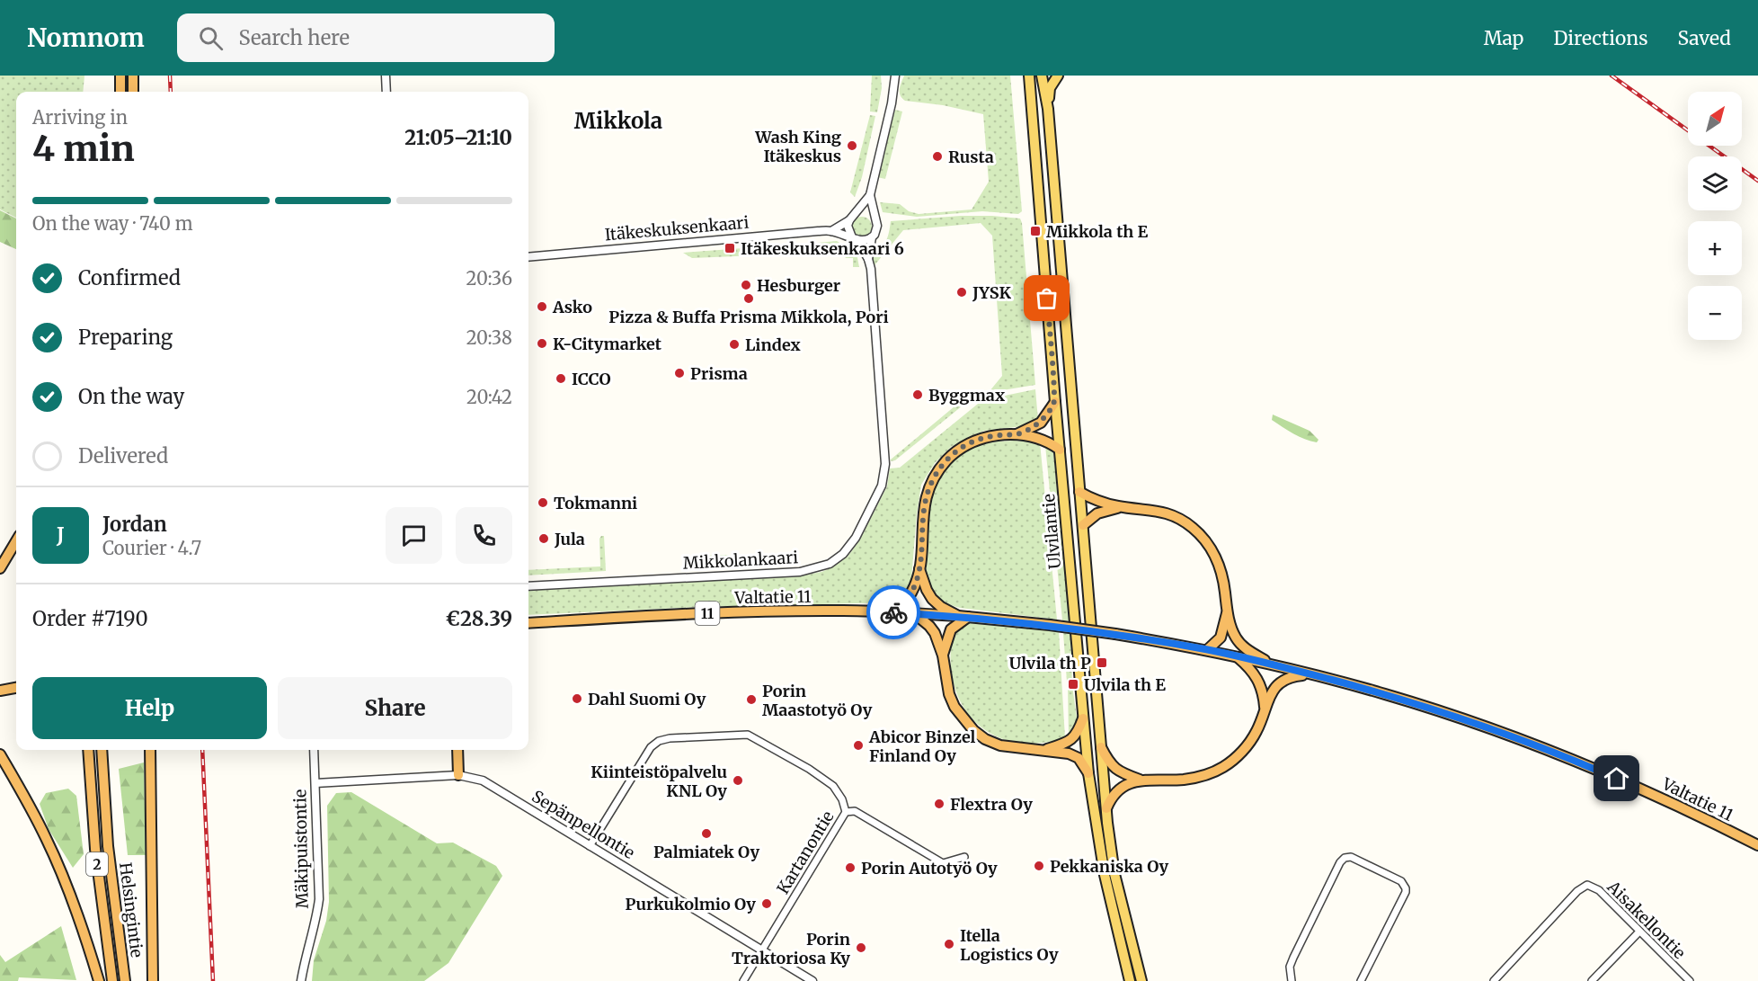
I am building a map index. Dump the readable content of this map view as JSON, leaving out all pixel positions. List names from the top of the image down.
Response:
{
  "streets": {
    "highway": [
      "Valtatie 11",
      "11",
      "2",
      "Helsingintie"
    ],
    "main road": ["Ulvilantie"],
    "street": [
      "Itäkeskuksenkaari",
      "Mikkolankaari",
      "Sepänpellontie",
      "Mäkipuistontie",
      "Kartanontie",
      "Aisakellontie"
    ]
  },
  "crossings": [
    ["Itäkeskuksenkaari", "Mikkolankaari"],
    ["Sepänpellontie", "Mäkipuistontie"],
    ["Sepänpellontie", "Kartanontie"]
  ],
  "districts": ["Mikkola"],
  "places": {
    "other": [
      "Wash King Itäkeskus",
      "Rusta",
      "Hesburger",
      "JYSK",
      "Pizza & Buffa Prisma Mikkola, Pori",
      "Asko",
      "K-Citymarket",
      "Lindex",
      "Prisma",
      "ICCO",
      "Byggmax",
      "Tokmanni",
      "Jula",
      "Dahl Suomi Oy",
      "Porin Maastotyö Oy",
      "Abicor Binzel Finland Oy",
      "Kiinteistöpalvelu KNL Oy",
      "Flextra Oy",
      "Palmiatek Oy",
      "Pekkaniska Oy",
      "Porin Autotyö Oy",
      "Purkukolmio Oy",
      "Itella Logistics Oy",
      "Porin Traktoriosa Ky"
    ],
    "transit": [
      "Mikkola th E",
      "Itäkeskuksenkaari 6",
      "Ulvila th P",
      "Ulvila th E"
    ]
  },
  "north": "top right",
  "page": {
    "header": "Nomnom",
    "search": "Search here",
    "nav": ["Map", "Directions", "Saved"],
    "map_buttons": ["+", "−"],
    "heading": ["4 min", "Arriving in", "21:05–21:10"],
    "panel": [
      "Jordan",
      "Courier · 4.7",
      "Order #7190",
      "€28.39"
    ],
    "bar": "On the way · 740 m",
    "list": [
      ["Confirmed", "20:36"],
      ["Preparing", "20:38"],
      ["On the way", "20:42"],
      "Delivered"
    ],
    "round": "J",
    "buttons": ["Help", "Share"]
  }
}
